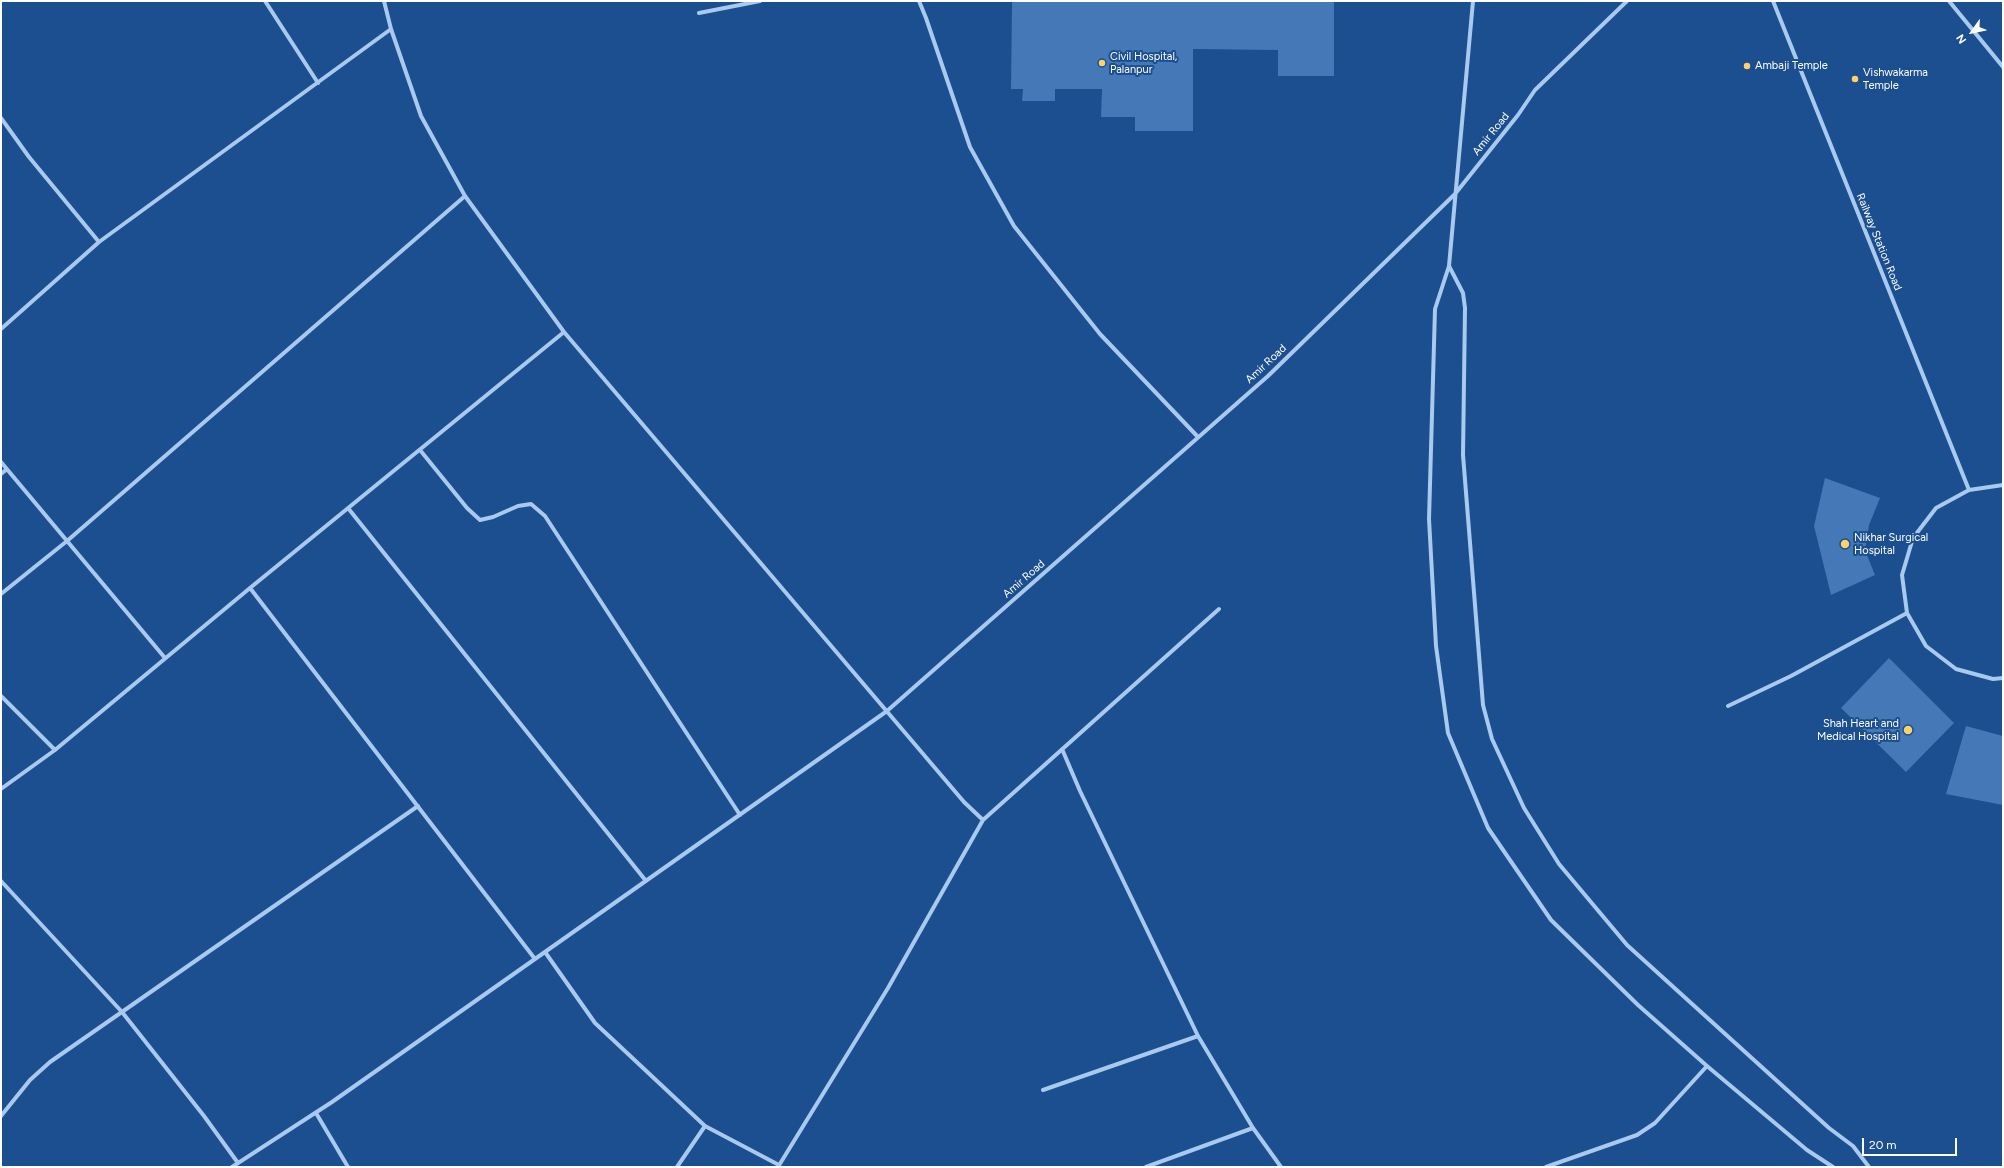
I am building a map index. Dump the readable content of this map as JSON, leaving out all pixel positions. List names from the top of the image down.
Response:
{
  "streets": {
    "street": ["Amir Road", "Railway Station Road"]
  },
  "places": [
    "Civil Hospital, Palanpur",
    "Ambaji Temple",
    "Vishwakarma Temple",
    "Nikhar Surgical Hospital",
    "Shah Heart and Medical Hospital"
  ],
  "scale_bar": "20 m",
  "north": "bottom left"
}
